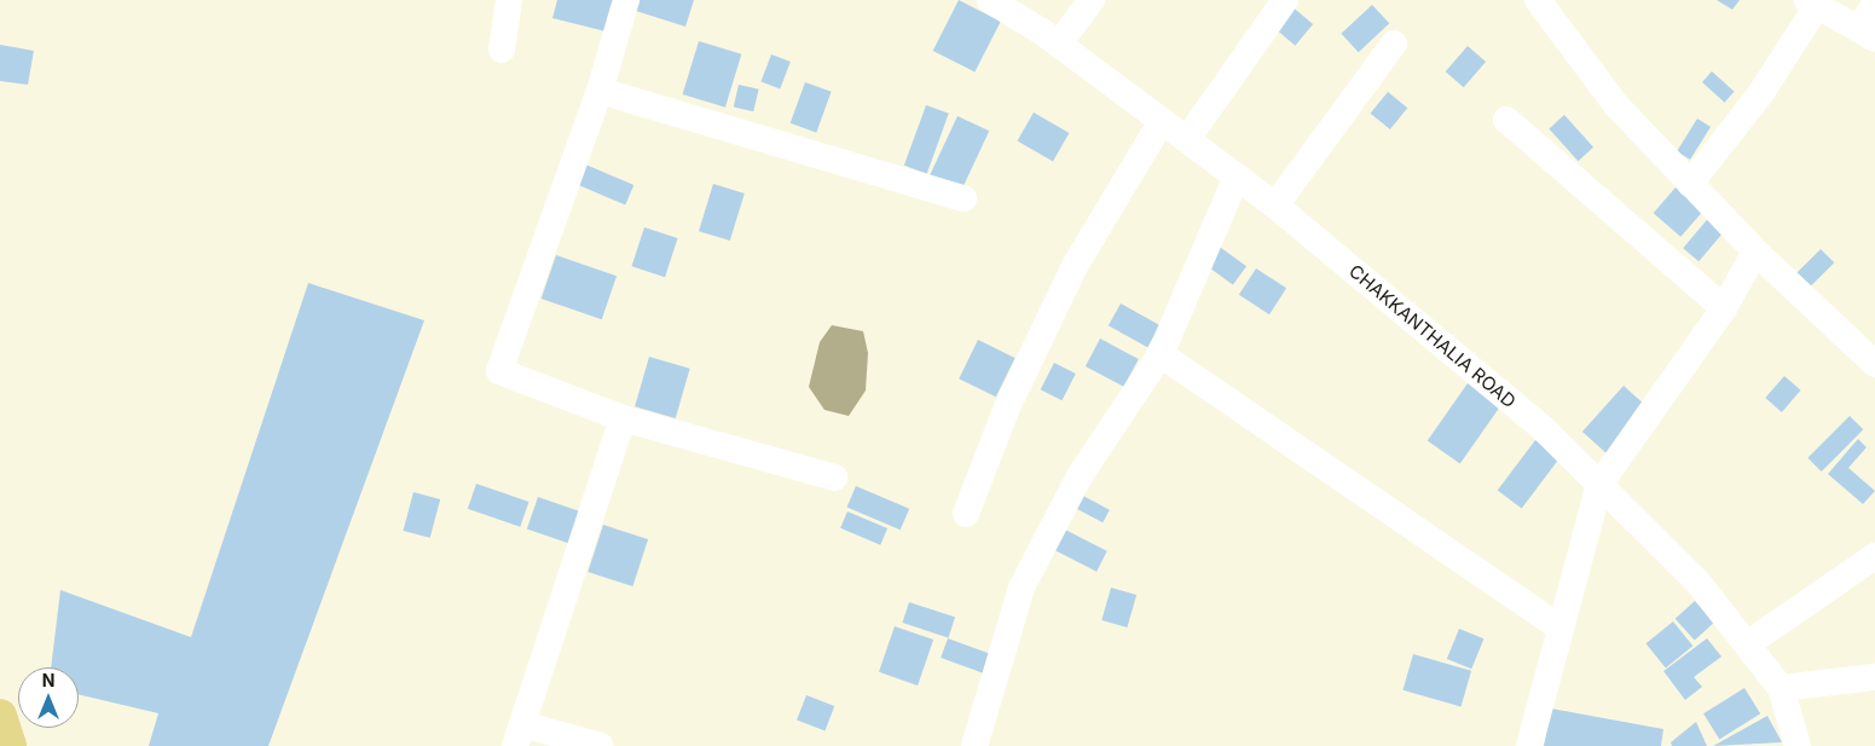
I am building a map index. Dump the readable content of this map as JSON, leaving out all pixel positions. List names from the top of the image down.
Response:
{
  "streets": {
    "street": ["CHAKKANTHALIA ROAD"]
  },
  "north": "top"
}
